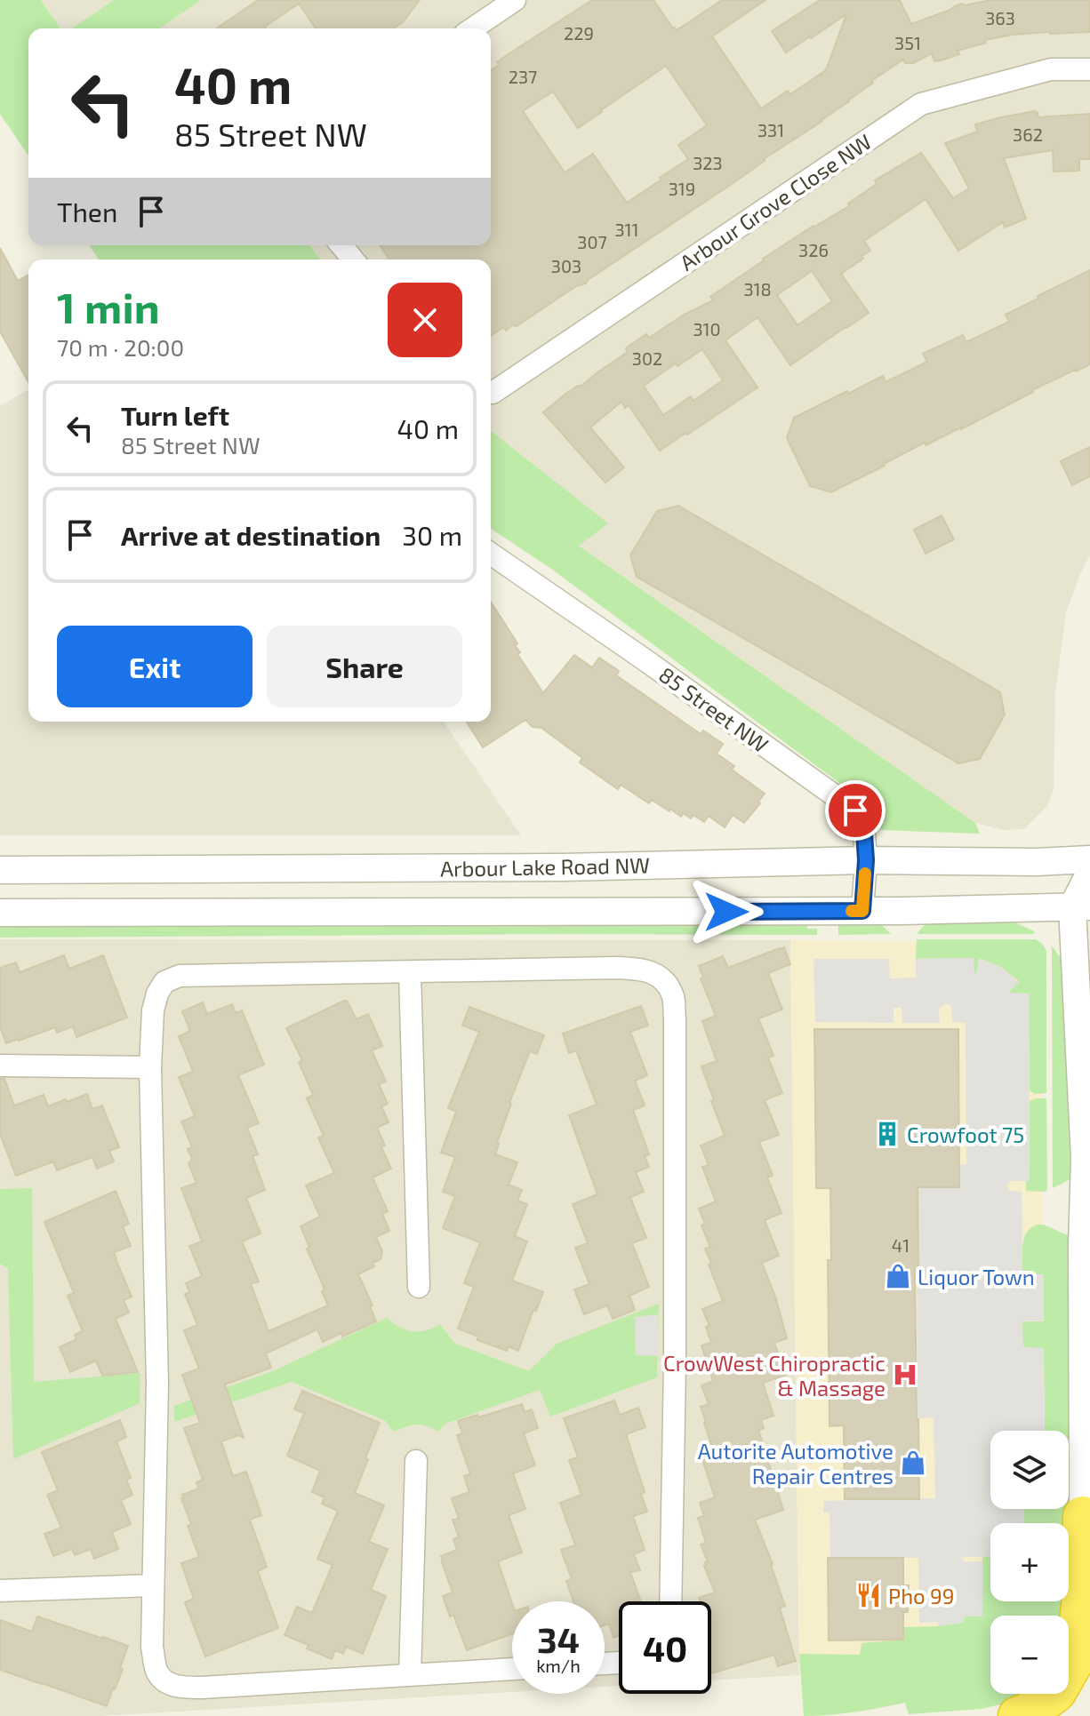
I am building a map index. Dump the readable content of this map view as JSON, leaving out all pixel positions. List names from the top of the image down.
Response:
{
  "streets": {
    "street": ["Arbour Grove Close NW", "85 Street NW", "Arbour Lake Road NW"]
  },
  "crossings": [
    ["85 Street NW", "Arbour Lake Road NW"]
  ],
  "places": {
    "building": ["Crowfoot 75"],
    "shop": ["Liquor Town", "Autorite Automotive Repair Centres"],
    "hospital": ["CrowWest Chiropractic & Massage"],
    "restaurant": ["Pho 99"]
  },
  "house_numbers": [
    "363",
    "229",
    "351",
    "237",
    "331",
    "362",
    "323",
    "319",
    "311",
    "307",
    "326",
    "303",
    "318",
    "310",
    "302",
    "41"
  ],
  "page": {
    "turn": ["40 m", "85 Street NW"],
    "then": "Then",
    "heading": ["1 min", "70 m · 20:00"],
    "list": [
      {
        "name": "Turn left",
        "note": "85 Street NW",
        "value": "40 m"
      },
      {
        "name": "Arrive at destination",
        "value": "30 m"
      }
    ],
    "buttons": ["Exit", "Share"],
    "map_buttons": ["+", "−"],
    "speed": "34 km/h",
    "limit": "40"
  }
}
